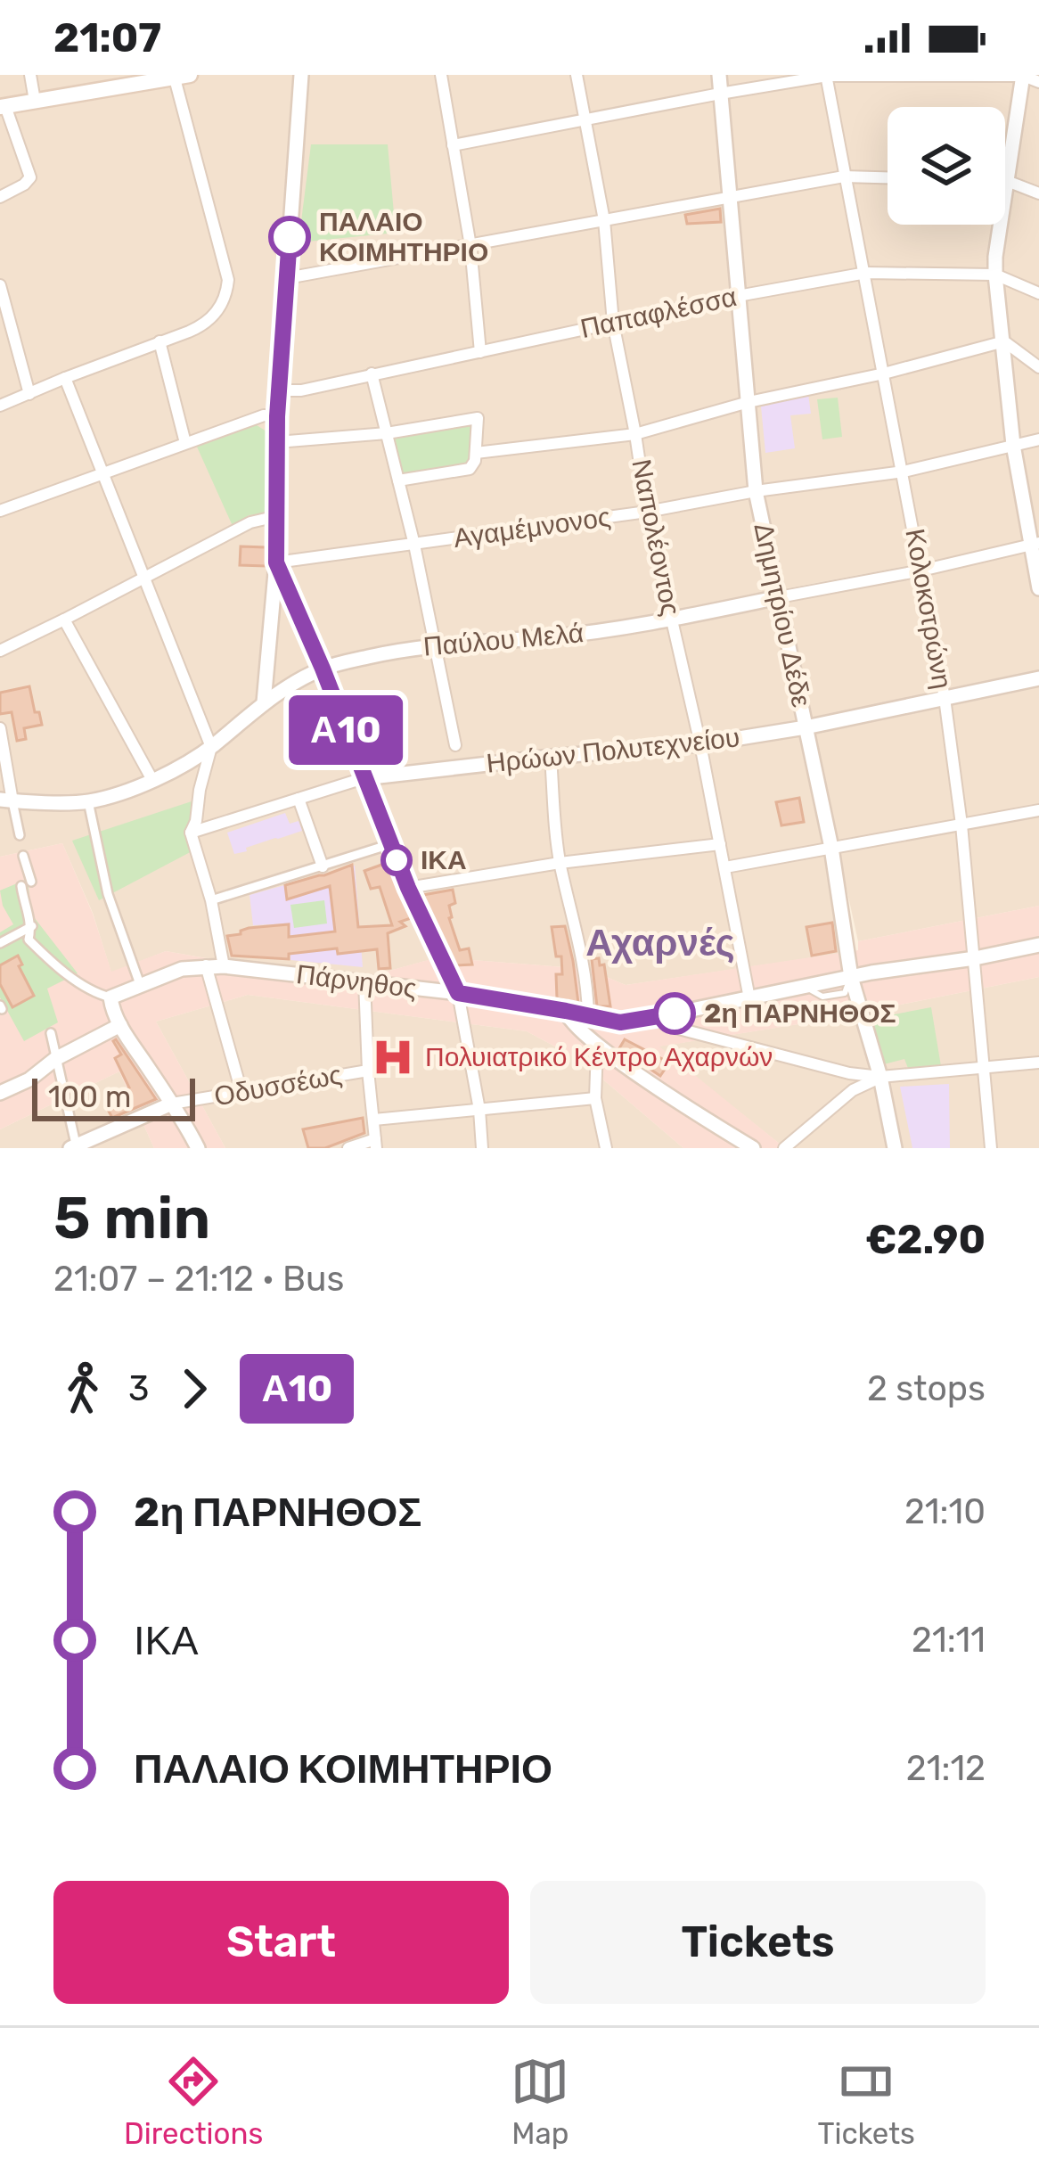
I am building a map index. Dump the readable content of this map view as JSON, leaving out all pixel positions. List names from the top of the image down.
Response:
{
  "streets": {
    "street": [
      "Παπαφλέσσα",
      "Αγαμέμνονος",
      "Ναπολέοντος",
      "Κολοκοτρώνη",
      "Δημητρίου Δέδε",
      "Παύλου Μελά",
      "Ηρώων Πολυτεχνείου",
      "Πάρνηθος",
      "Οδυσσέως"
    ]
  },
  "crossings": [
    ["Παπαφλέσσα", "Ναπολέοντος"],
    ["Παπαφλέσσα", "Κολοκοτρώνη"],
    ["Παπαφλέσσα", "Δημητρίου Δέδε"],
    ["Αγαμέμνονος", "Ναπολέοντος"],
    ["Αγαμέμνονος", "Κολοκοτρώνη"],
    ["Αγαμέμνονος", "Δημητρίου Δέδε"],
    ["Ναπολέοντος", "Παύλου Μελά"],
    ["Ναπολέοντος", "Ηρώων Πολυτεχνείου"],
    ["Ναπολέοντος", "Πάρνηθος"],
    ["Κολοκοτρώνη", "Παύλου Μελά"],
    ["Κολοκοτρώνη", "Ηρώων Πολυτεχνείου"],
    ["Κολοκοτρώνη", "Πάρνηθος"],
    ["Δημητρίου Δέδε", "Παύλου Μελά"],
    ["Δημητρίου Δέδε", "Ηρώων Πολυτεχνείου"],
    ["Δημητρίου Δέδε", "Πάρνηθος"]
  ],
  "districts": ["Αχαρνές"],
  "places": {
    "other": ["ΠΑΛΑΙΟ ΚΟΙΜΗΤΗΡΙΟ", "ΙΚΑ", "2η ΠΑΡΝΗΘΟΣ"],
    "hospital": ["Πολυιατρικό Κέντρο Αχαρνών"]
  },
  "lines": ["bus line Α10"],
  "scale_bar": "100 m",
  "page": {
    "status": "21:07",
    "on_map": "Α10",
    "scale": "100 m",
    "heading": ["5 min", "21:07 – 21:12 · Bus", "€2.90"],
    "legs": ["3", "Α10", "2 stops"],
    "list": [
      {
        "name": "2η ΠΑΡΝΗΘΟΣ",
        "value": "21:10"
      },
      {
        "name": "ΙΚΑ",
        "value": "21:11"
      },
      {
        "name": "ΠΑΛΑΙΟ ΚΟΙΜΗΤΗΡΙΟ",
        "value": "21:12"
      }
    ],
    "buttons": ["Start", "Tickets"],
    "tabs": ["Directions", "Map", "Tickets"]
  }
}
